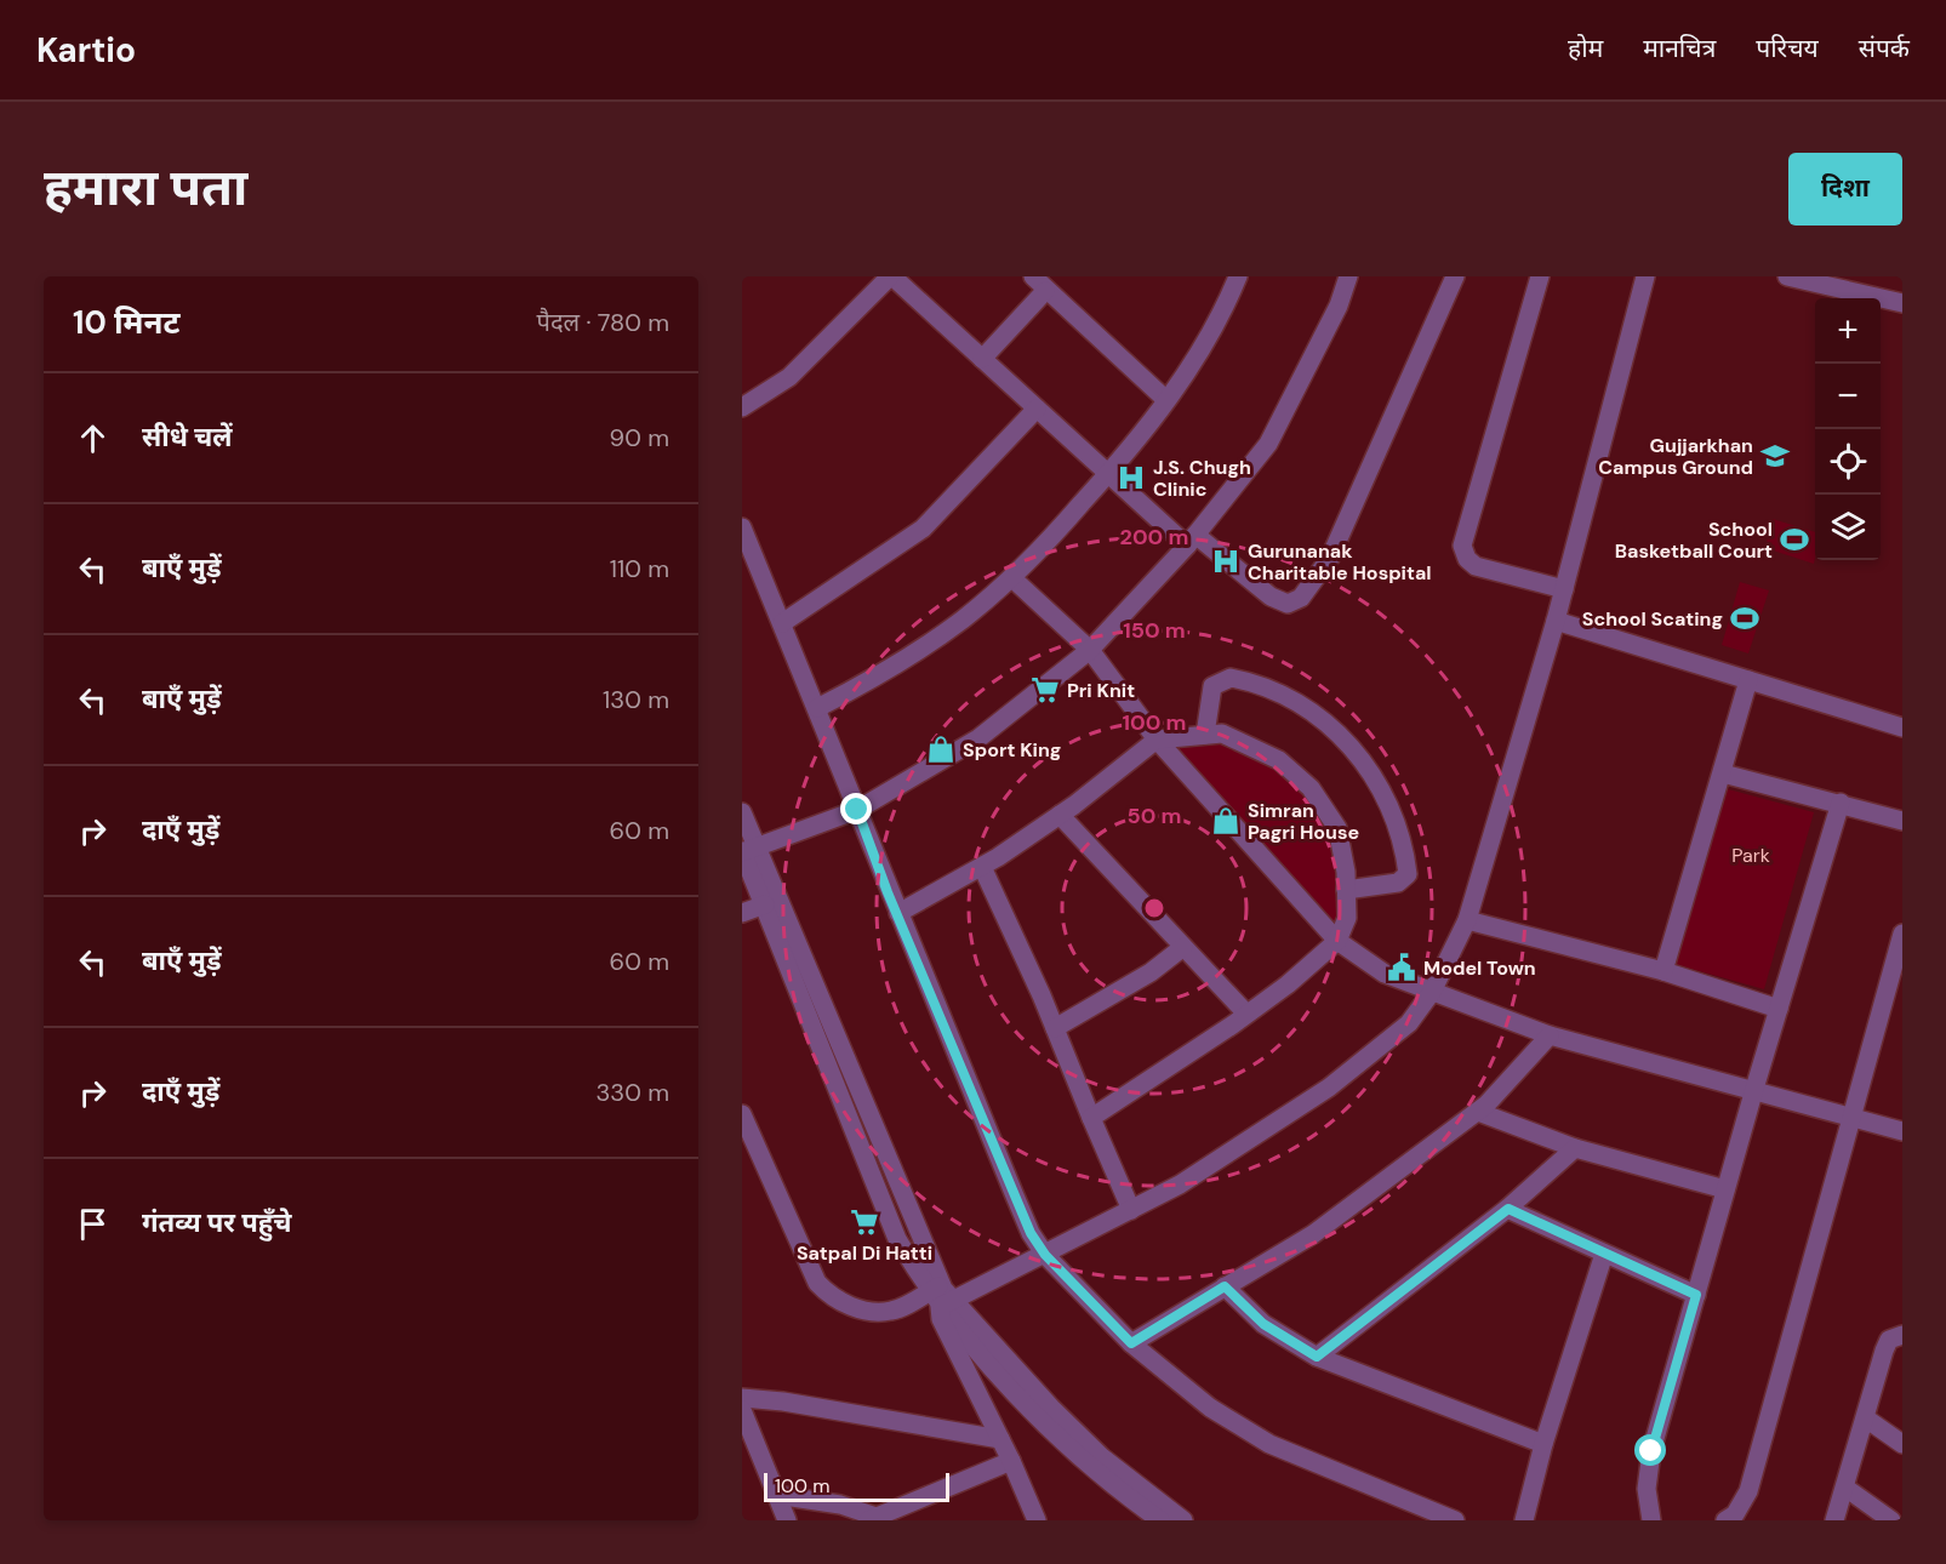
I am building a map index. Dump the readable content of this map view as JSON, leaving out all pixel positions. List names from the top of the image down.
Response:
{
  "parks": ["Park"],
  "places": {
    "school or university": ["Gujjarkhan Campus Ground"],
    "hospital": ["J.S. Chugh Clinic", "Gurunanak Charitable Hospital"],
    "sports": ["School Basketball Court", "School Scating"],
    "supermarket": ["Pri Knit", "Satpal Di Hatti"],
    "shop": ["Sport King", "Simran Pagri House"],
    "public building": ["Model Town"]
  },
  "scale_bar": "100 m",
  "page": {
    "header": "Kartio",
    "nav": [
      "होम",
      "मानचित्र",
      "परिचय",
      "संपर्क"
    ],
    "buttons": "दिशा",
    "title": "हमारा पता",
    "heading": ["10 मिनट", "पैदल · 780 m"],
    "map_buttons": ["+", "−"],
    "list": [
      ["सीधे चलें", "90 m"],
      ["बाएँ मुड़ें", "110 m"],
      ["बाएँ मुड़ें", "130 m"],
      ["दाएँ मुड़ें", "60 m"],
      ["बाएँ मुड़ें", "60 m"],
      ["दाएँ मुड़ें", "330 m"],
      "गंतव्य पर पहुँचे"
    ],
    "scale": "100 m"
  },
  "rings": [
    "200 m",
    "150 m",
    "100 m",
    "50 m"
  ]
}
